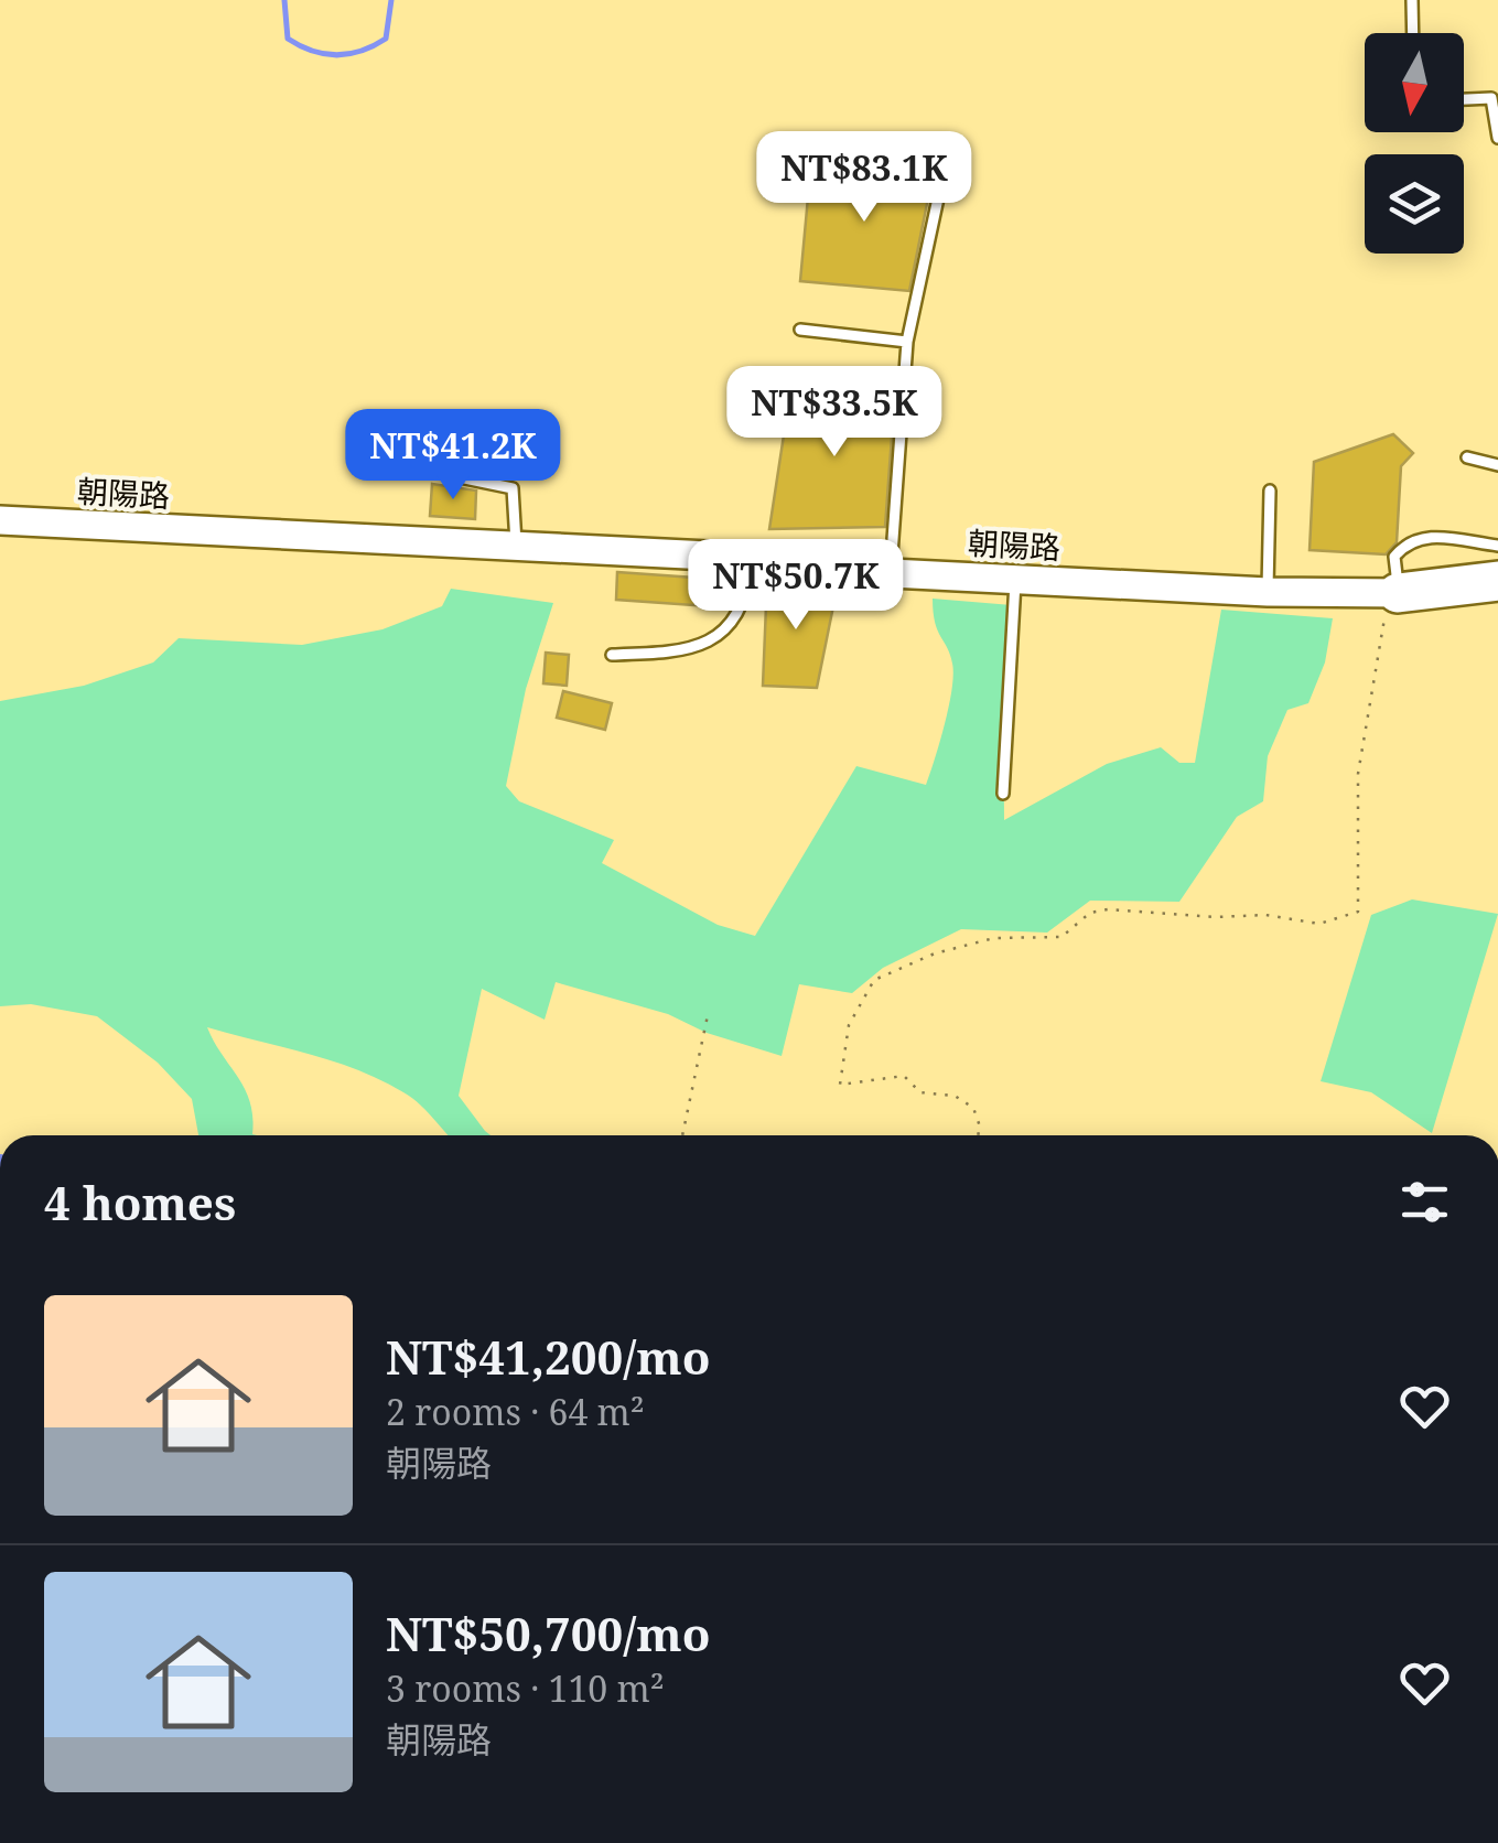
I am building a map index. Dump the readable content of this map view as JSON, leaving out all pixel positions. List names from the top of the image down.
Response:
{
  "streets": {
    "main road": ["朝陽路"]
  },
  "north": "bottom",
  "page": {
    "price": [
      "NT$83.1K",
      "NT$33.5K",
      "NT$41.2K",
      "NT$50.7K"
    ],
    "heading": "4 homes",
    "list": [
      {
        "name": "NT$41,200/mo",
        "note": "2 rooms · 64 m² · 朝陽路"
      },
      {
        "name": "NT$50,700/mo",
        "note": "3 rooms · 110 m² · 朝陽路"
      }
    ]
  }
}
